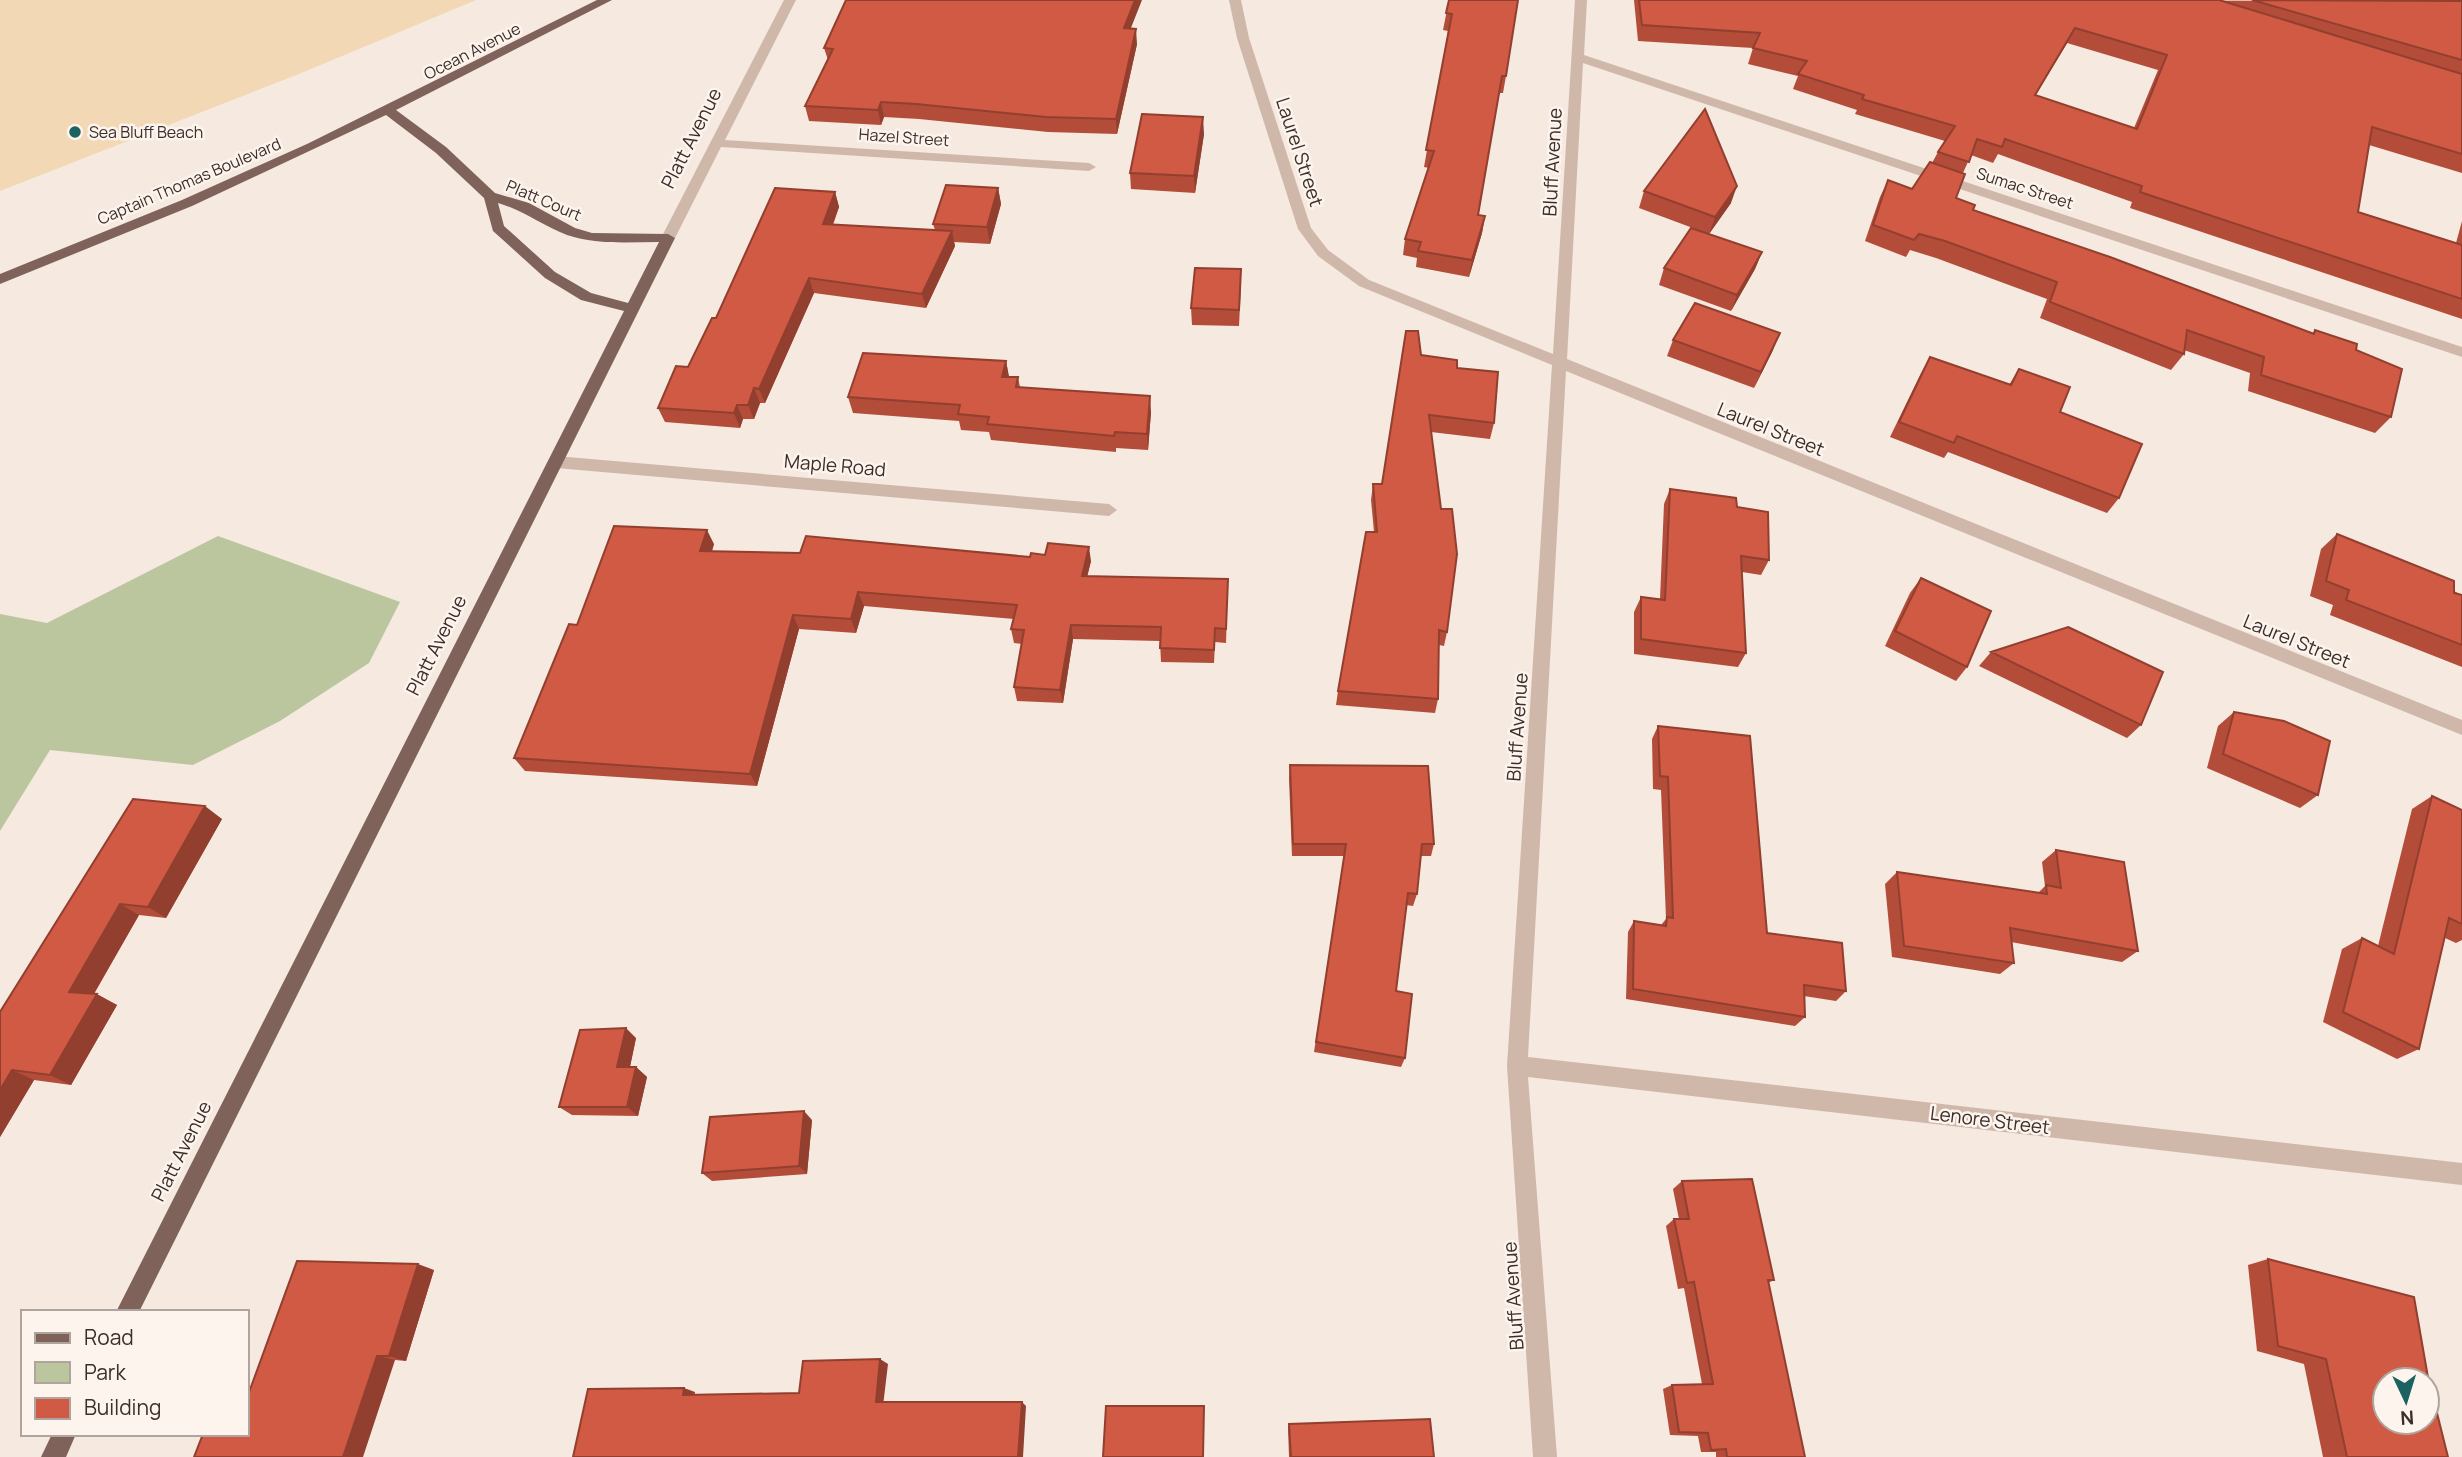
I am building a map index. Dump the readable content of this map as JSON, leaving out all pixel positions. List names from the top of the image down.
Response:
{
  "streets": {
    "main road": [
      "Ocean Avenue",
      "Platt Avenue",
      "Captain Thomas Boulevard",
      "Platt Court"
    ],
    "street": [
      "Hazel Street",
      "Laurel Street",
      "Bluff Avenue",
      "Sumac Street",
      "Maple Road",
      "Lenore Street"
    ]
  },
  "crossings": [
    ["Ocean Avenue", "Captain Thomas Boulevard"],
    ["Ocean Avenue", "Platt Court"],
    ["Hazel Street", "Platt Avenue"],
    ["Platt Avenue", "Platt Court"],
    ["Platt Avenue", "Maple Road"],
    ["Laurel Street", "Bluff Avenue"],
    ["Bluff Avenue", "Sumac Street"],
    ["Bluff Avenue", "Lenore Street"],
    ["Captain Thomas Boulevard", "Platt Court"]
  ],
  "places": ["Sea Bluff Beach"],
  "legend": ["Road", "Park", "Building"],
  "north": "bottom"
}
